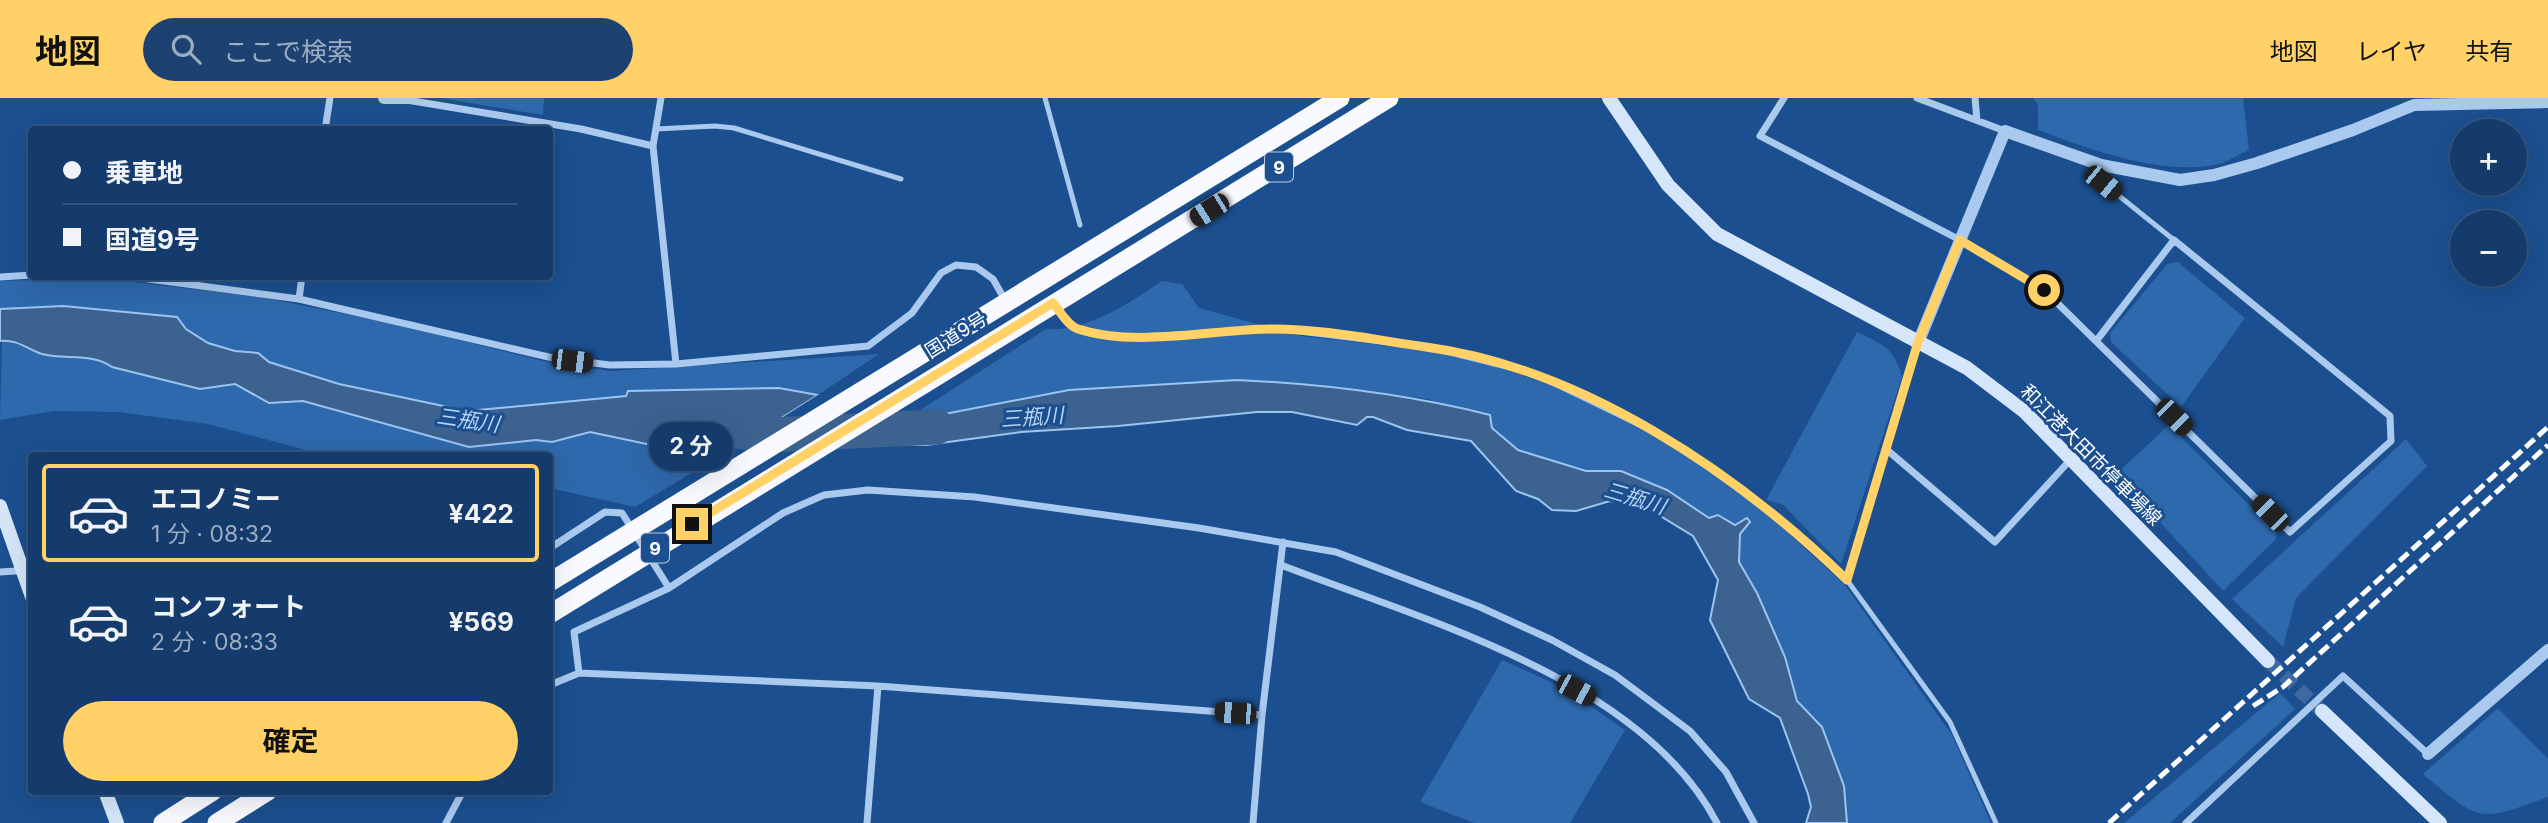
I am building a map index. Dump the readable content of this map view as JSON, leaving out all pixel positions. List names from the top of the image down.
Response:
{
  "streets": {
    "highway": ["9", "国道9号"],
    "main road": ["和江港大田市停車場線"]
  },
  "water": ["三瓶川"],
  "page": {
    "header": "地図",
    "search": "ここで検索",
    "nav": ["地図", "レイヤ", "共有"],
    "map_buttons": ["+", "−"],
    "banner": ["乗車地", "国道9号"],
    "bubble": "2 分",
    "list": [
      {
        "name": "エコノミー",
        "note": "1 分 · 08:32",
        "value": "¥422"
      },
      {
        "name": "コンフォート",
        "note": "2 分 · 08:33",
        "value": "¥569"
      }
    ],
    "buttons": "確定"
  }
}
